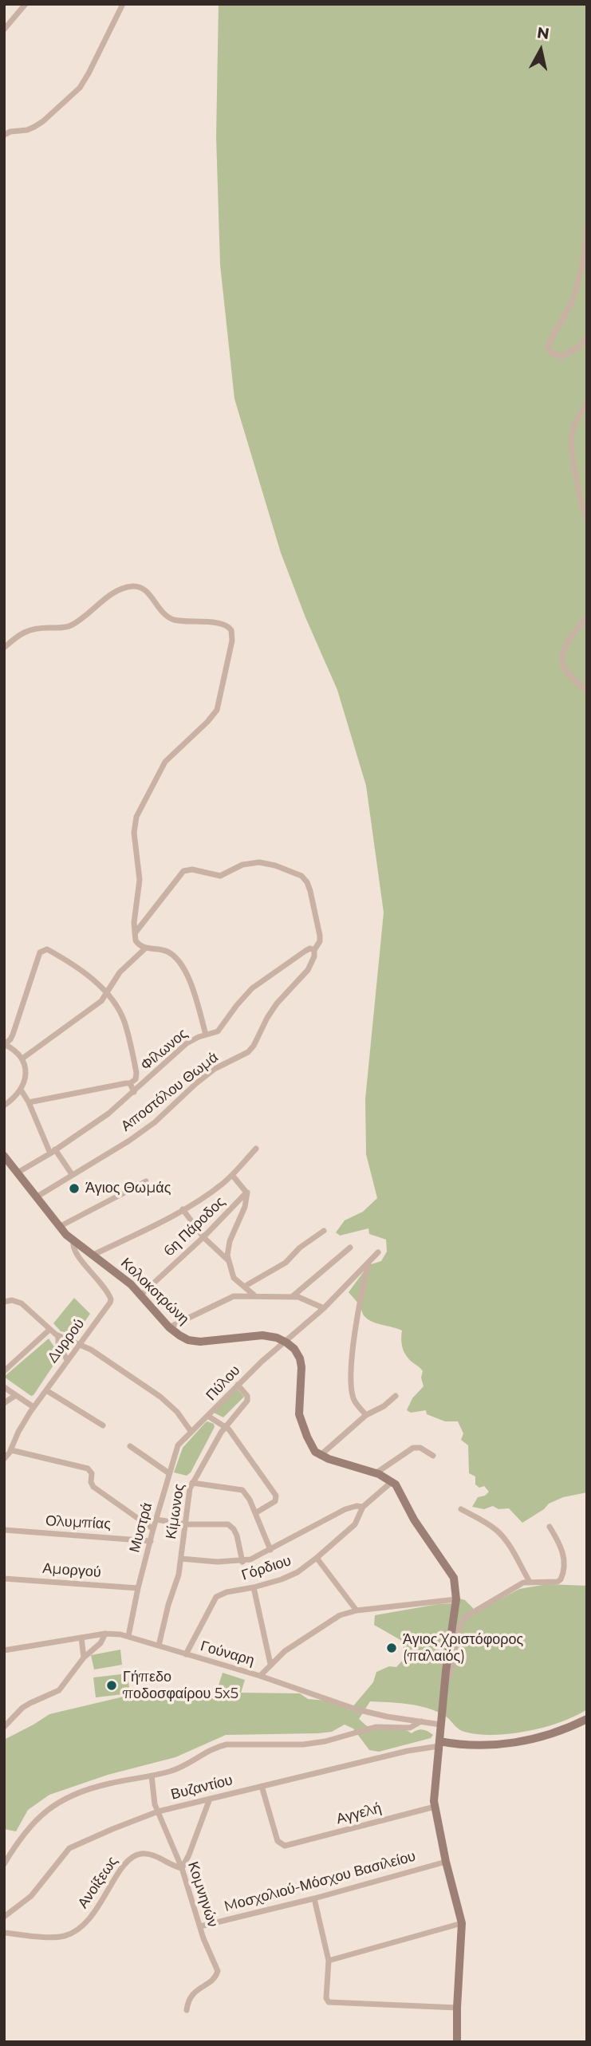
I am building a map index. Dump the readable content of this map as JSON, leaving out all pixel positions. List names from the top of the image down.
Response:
{
  "streets": {
    "street": [
      "Φίλωνος",
      "Αποστόλου Θωμά",
      "6η Πάροδος",
      "Κολοκοτρώνη",
      "Δυρρού",
      "Πύλου",
      "Κίμωνος",
      "Ολυμπίας",
      "Μυστρά",
      "Γόρδιου",
      "Αμοργού",
      "Γούναρη",
      "Βυζαντίου",
      "Αγγελή",
      "Mοσχολιού-Μόσχου Βασιλείου",
      "Ανοίξεως",
      "Κομνηνών"
    ]
  },
  "crossings": [
    ["Φίλωνος", "Αποστόλου Θωμά"],
    ["Φίλωνος", "Κολοκοτρώνη"],
    ["Αποστόλου Θωμά", "Κολοκοτρώνη"],
    ["6η Πάροδος", "Κολοκοτρώνη"],
    ["Κολοκοτρώνη", "Δυρρού"],
    ["Κολοκοτρώνη", "Πύλου"],
    ["Πύλου", "Κίμωνος"],
    ["Πύλου", "Μυστρά"],
    ["Κίμωνος", "Γόρδιου"],
    ["Κίμωνος", "Γούναρη"],
    ["Ολυμπίας", "Μυστρά"],
    ["Μυστρά", "Αμοργού"],
    ["Μυστρά", "Γούναρη"],
    ["Γόρδιου", "Γούναρη"],
    ["Βυζαντίου", "Αγγελή"],
    ["Βυζαντίου", "Κομνηνών"],
    ["Mοσχολιού-Μόσχου Βασιλείου", "Κομνηνών"],
    ["Ανοίξεως", "Κομνηνών"]
  ],
  "places": ["Άγιος Θωμάς", "Άγιος Χριστόφορος (παλαιός)", "Γήπεδο ποδοσφαίρου 5x5"],
  "north": "top"
}
